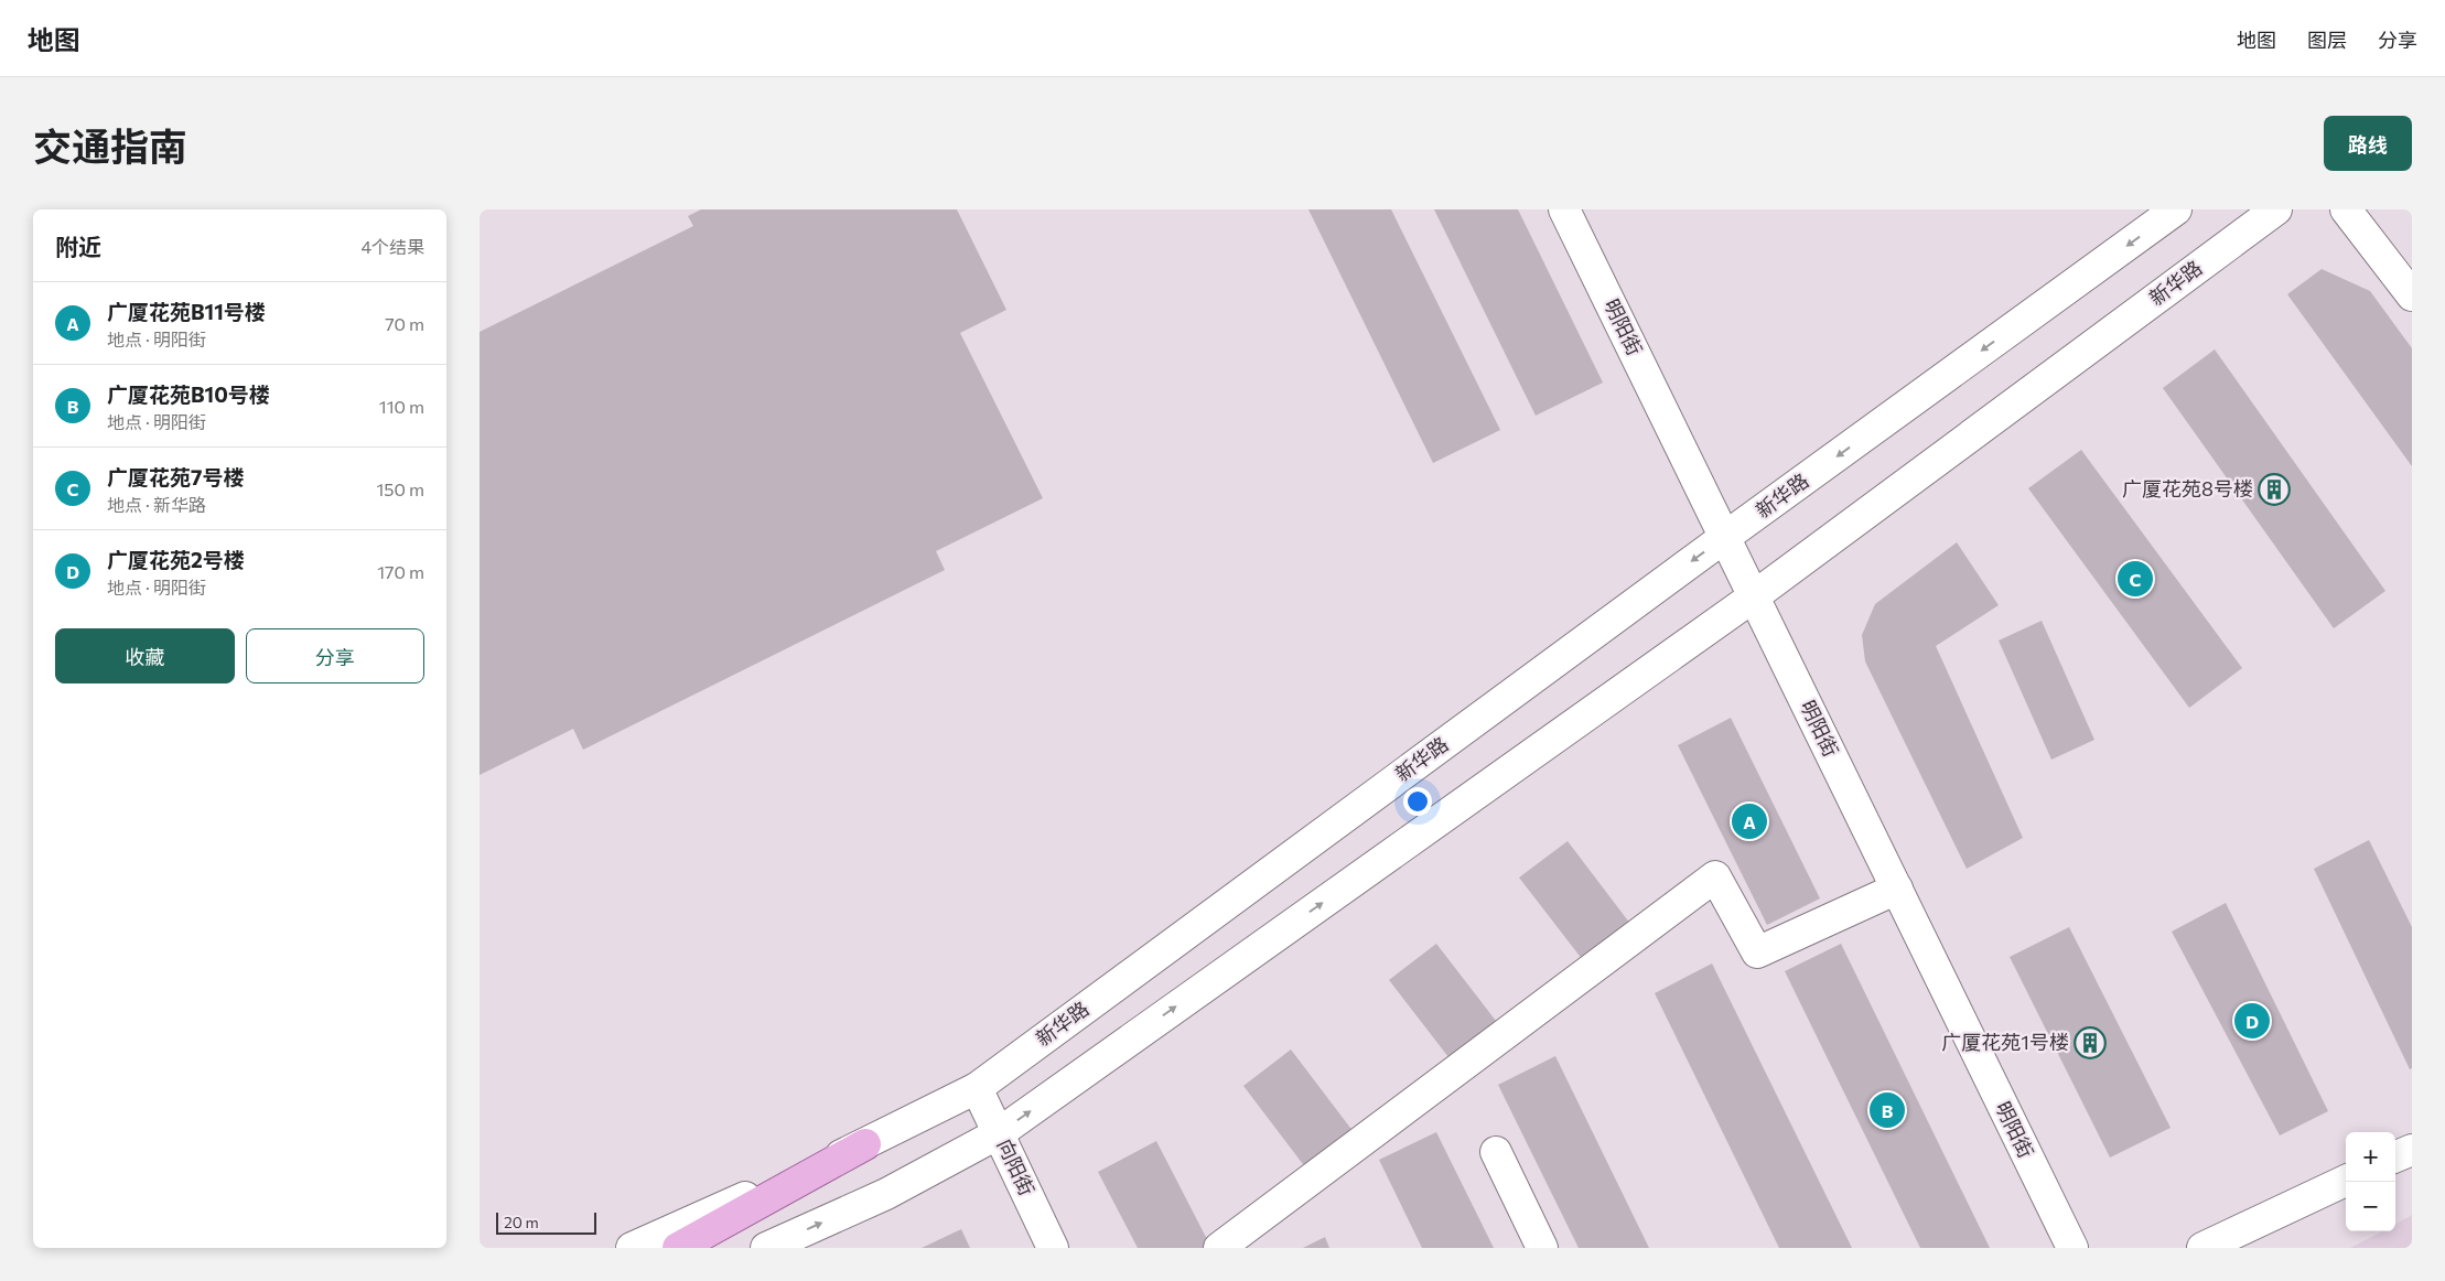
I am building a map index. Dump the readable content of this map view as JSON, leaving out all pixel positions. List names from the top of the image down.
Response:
{
  "streets": {
    "street": ["新华路", "明阳街", "向阳街"]
  },
  "crossings": [
    ["新华路", "明阳街"],
    ["新华路", "向阳街"]
  ],
  "places": {
    "building": ["广厦花苑8号楼", "广厦花苑1号楼"]
  },
  "scale_bar": "20 m",
  "page": {
    "header": "地图",
    "nav": ["地图", "图层", "分享"],
    "title": "交通指南",
    "buttons": [
      "路线",
      ["收藏", "分享"]
    ],
    "heading": ["附近", "4个结果"],
    "list": [
      {
        "mark": "A",
        "name": "广厦花苑B11号楼",
        "note": "地点 · 明阳街",
        "value": "70 m"
      },
      {
        "mark": "B",
        "name": "广厦花苑B10号楼",
        "note": "地点 · 明阳街",
        "value": "110 m"
      },
      {
        "mark": "C",
        "name": "广厦花苑7号楼",
        "note": "地点 · 新华路",
        "value": "150 m"
      },
      {
        "mark": "D",
        "name": "广厦花苑2号楼",
        "note": "地点 · 明阳街",
        "value": "170 m"
      }
    ],
    "pins": [
      "C",
      "A",
      "D",
      "B"
    ],
    "map_buttons": ["+", "−"],
    "scale": "20 m"
  }
}
